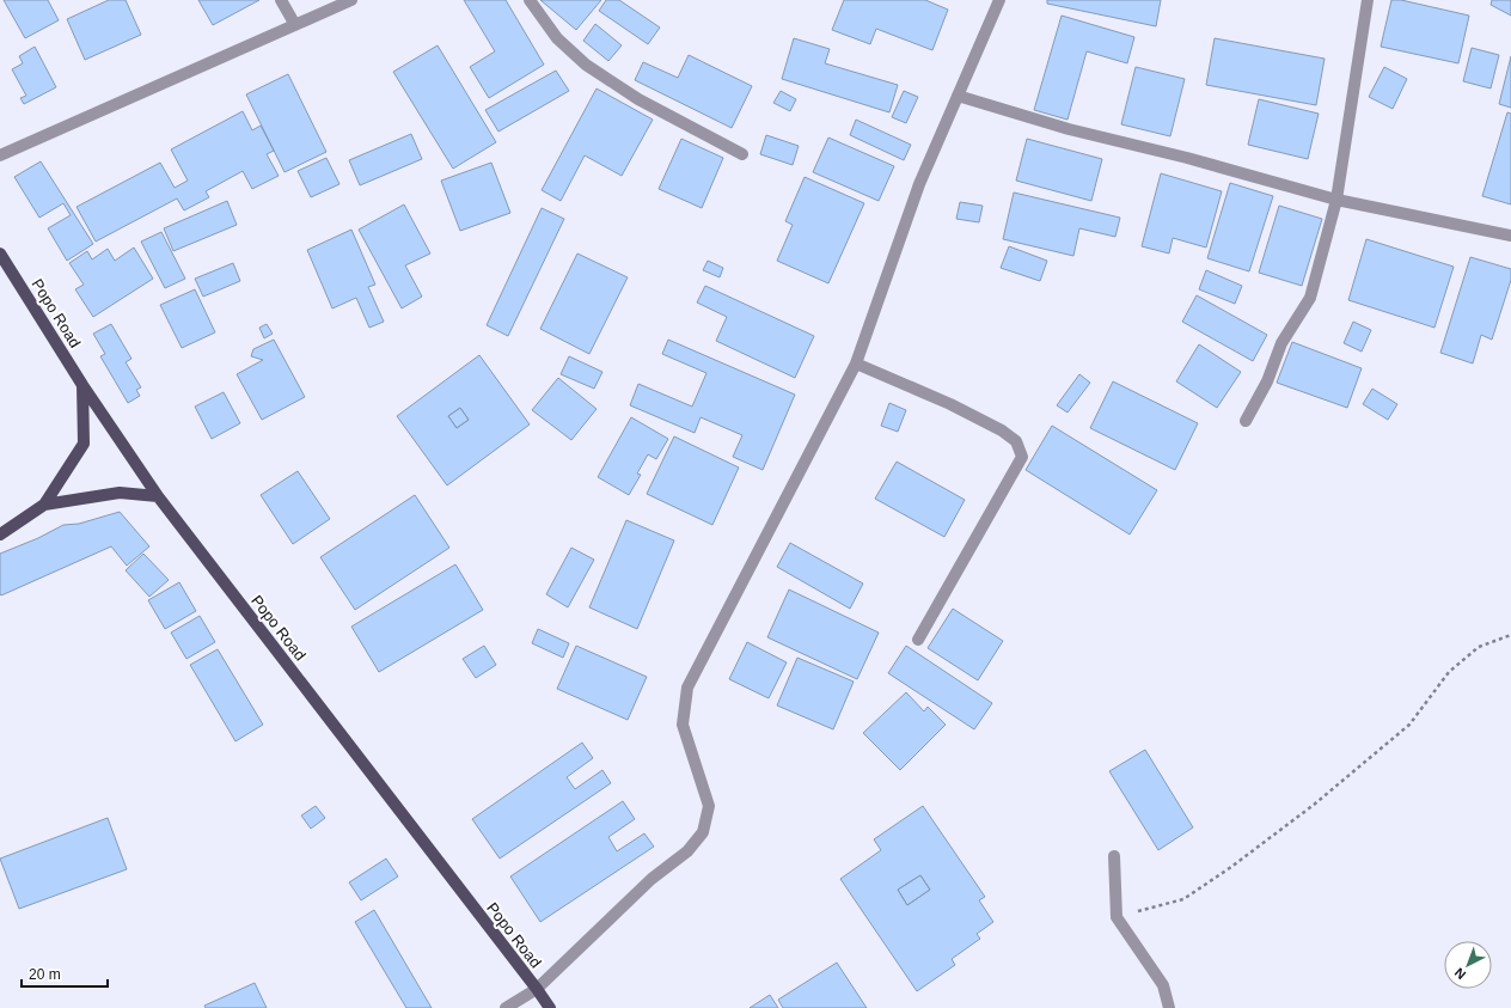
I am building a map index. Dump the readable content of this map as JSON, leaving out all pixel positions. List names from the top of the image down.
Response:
{
  "streets": {
    "main road": ["Popo Road"]
  },
  "scale_bar": "20 m",
  "north": "bottom left"
}
